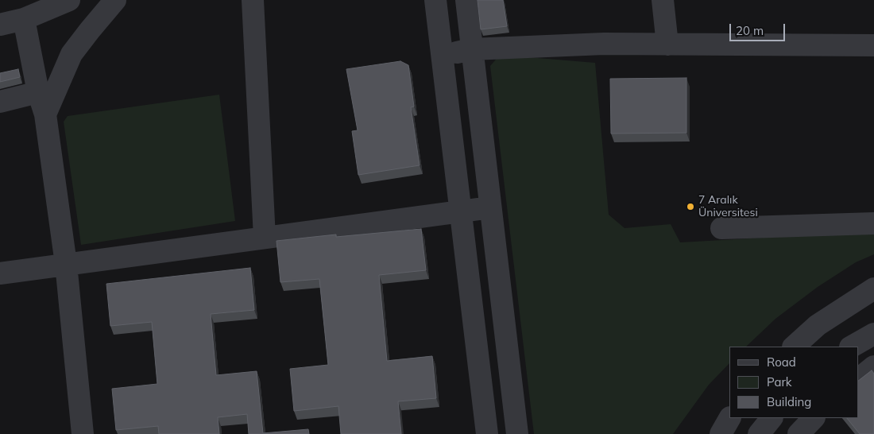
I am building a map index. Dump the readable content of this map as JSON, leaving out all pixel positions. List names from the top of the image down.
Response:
{
  "places": ["7 Aralık Üniversitesi"],
  "legend": ["Road", "Park", "Building"],
  "scale_bar": "20 m"
}
